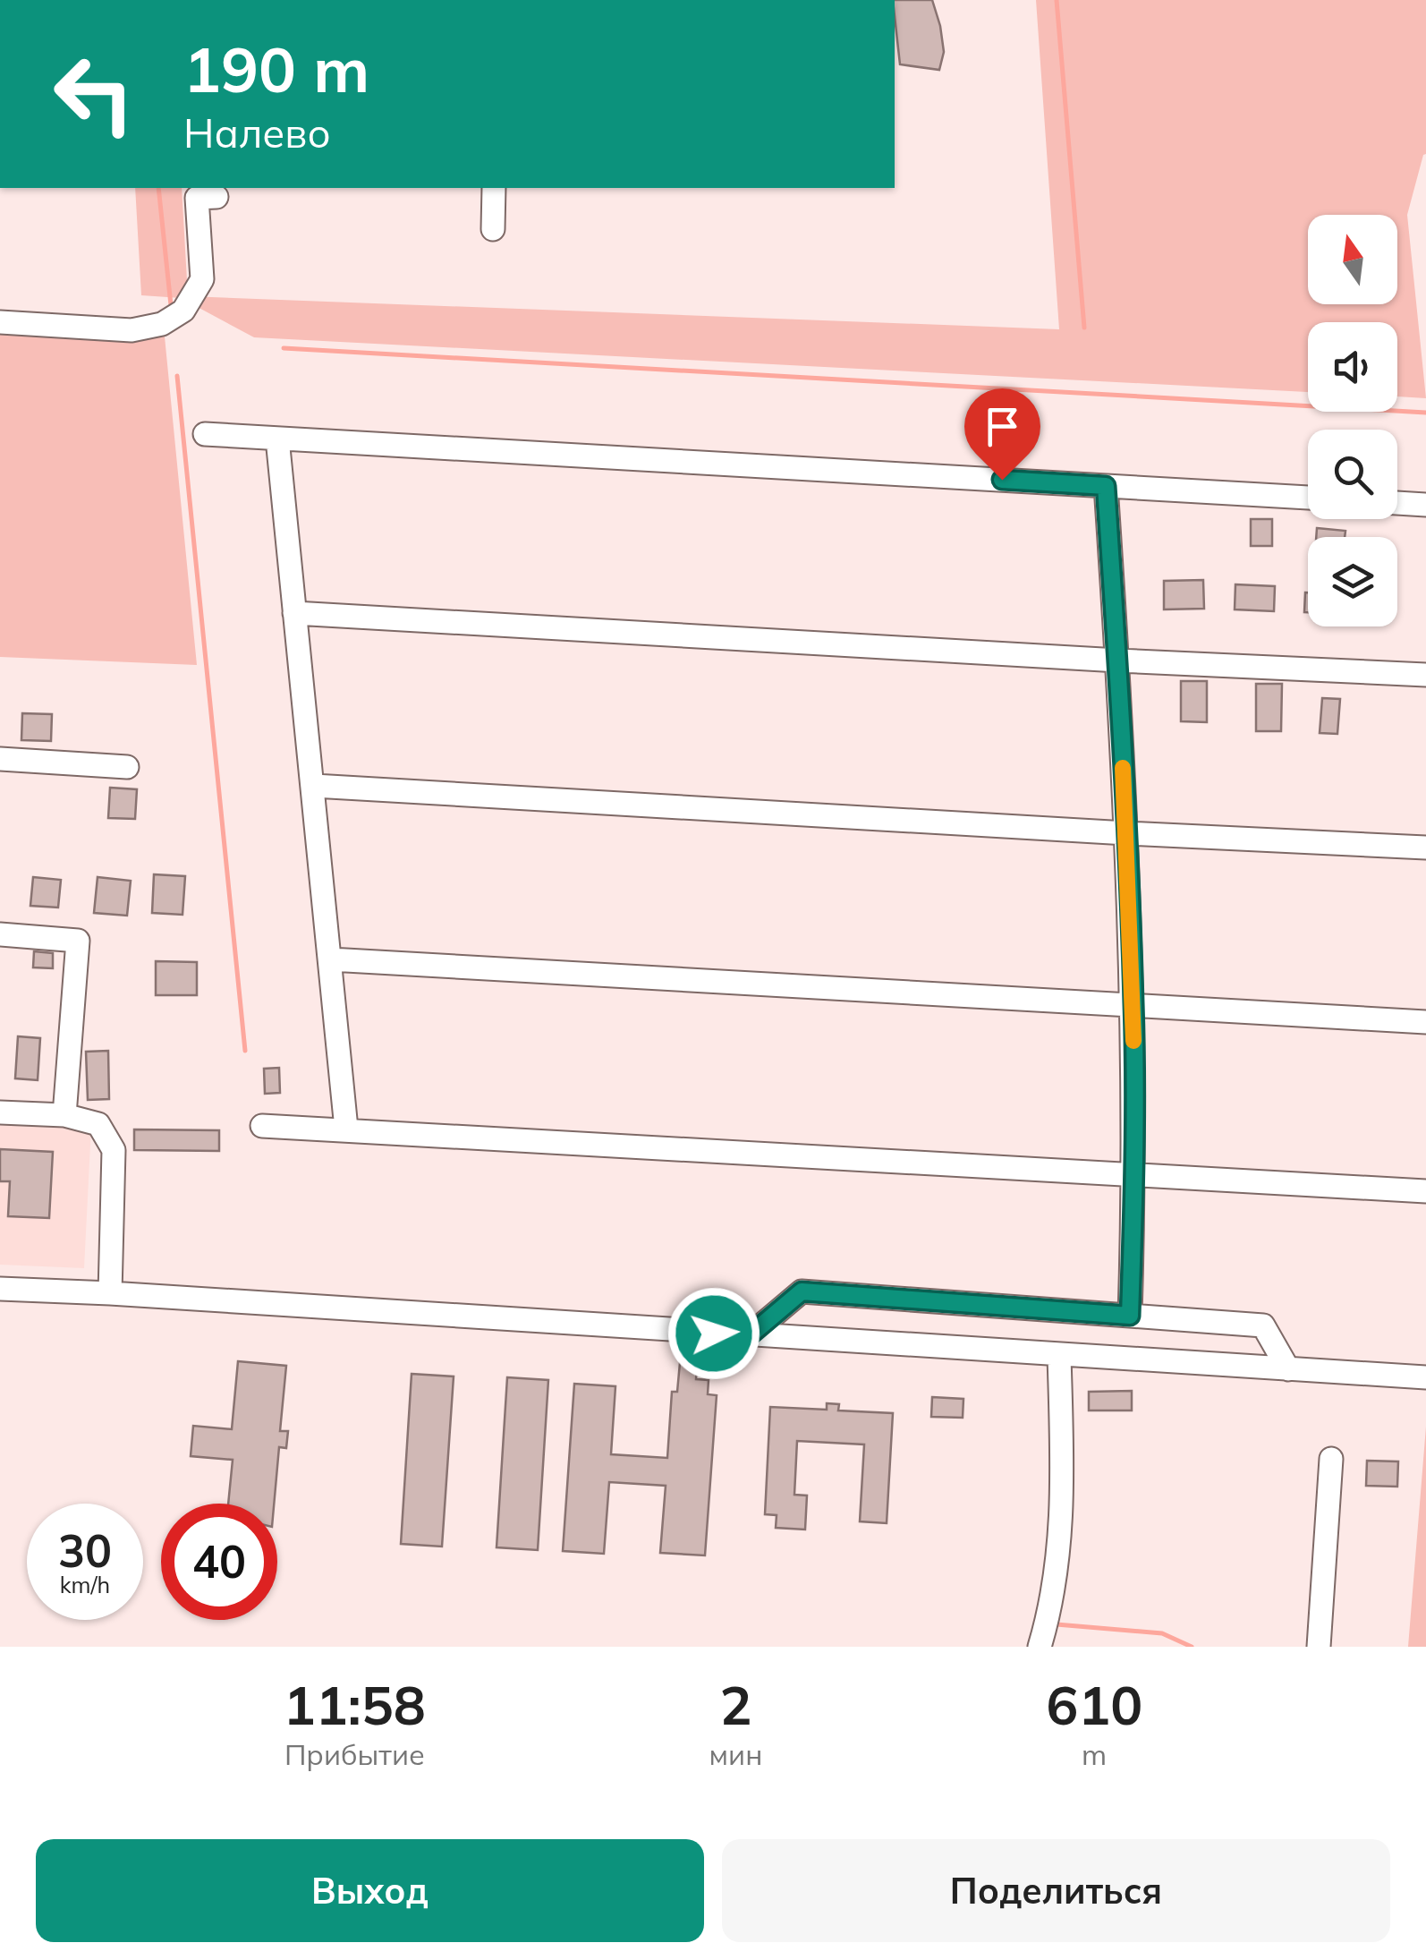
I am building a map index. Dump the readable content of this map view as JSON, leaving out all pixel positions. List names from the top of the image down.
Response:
{
  "north": "top",
  "page": {
    "turn": ["190 m", "Налево"],
    "speed": "30 km/h",
    "limit": "40",
    "eta": [
      "11:58",
      "Прибытие",
      "2",
      "мин",
      "610",
      "m"
    ],
    "buttons": ["Выход", "Поделиться"]
  }
}
